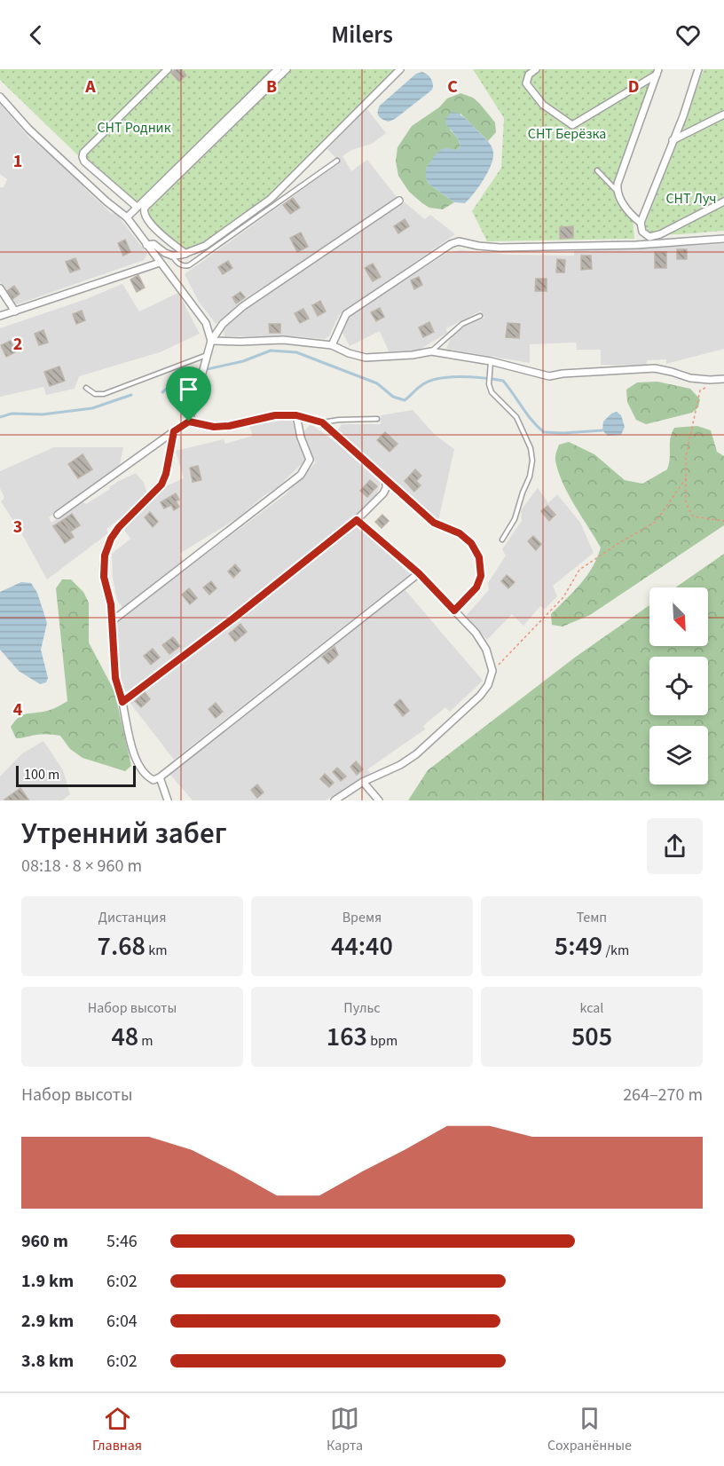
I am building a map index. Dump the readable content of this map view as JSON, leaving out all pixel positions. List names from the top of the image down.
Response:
{
  "parks": ["СНТ Родник", "СНТ Берёзка", "СНТ Луч"],
  "scale_bar": "100 m",
  "north": "bottom right",
  "page": {
    "header": "Milers",
    "scale": "100 m",
    "heading": ["Утренний забег", "08:18 · 8 × 960 m"],
    "stats": [
      ["Дистанция", "7.68 km"],
      ["Время", "44:40"],
      ["Темп", "5:49 /km"],
      ["Набор высоты", "48 m"],
      ["Пульс", "163 bpm"],
      ["kcal", "505"]
    ],
    "chart": ["Набор высоты", "264–270 m"],
    "list": [
      {
        "name": "960 m",
        "note": "5:46"
      },
      {
        "name": "1.9 km",
        "note": "6:02"
      },
      {
        "name": "2.9 km",
        "note": "6:04"
      },
      {
        "name": "3.8 km",
        "note": "6:02"
      }
    ],
    "tabs": ["Главная", "Карта", "Сохранённые"]
  },
  "grid": {
    "columns": [
      "A",
      "B",
      "C",
      "D"
    ],
    "rows": [
      "1",
      "2",
      "3",
      "4"
    ]
  }
}
